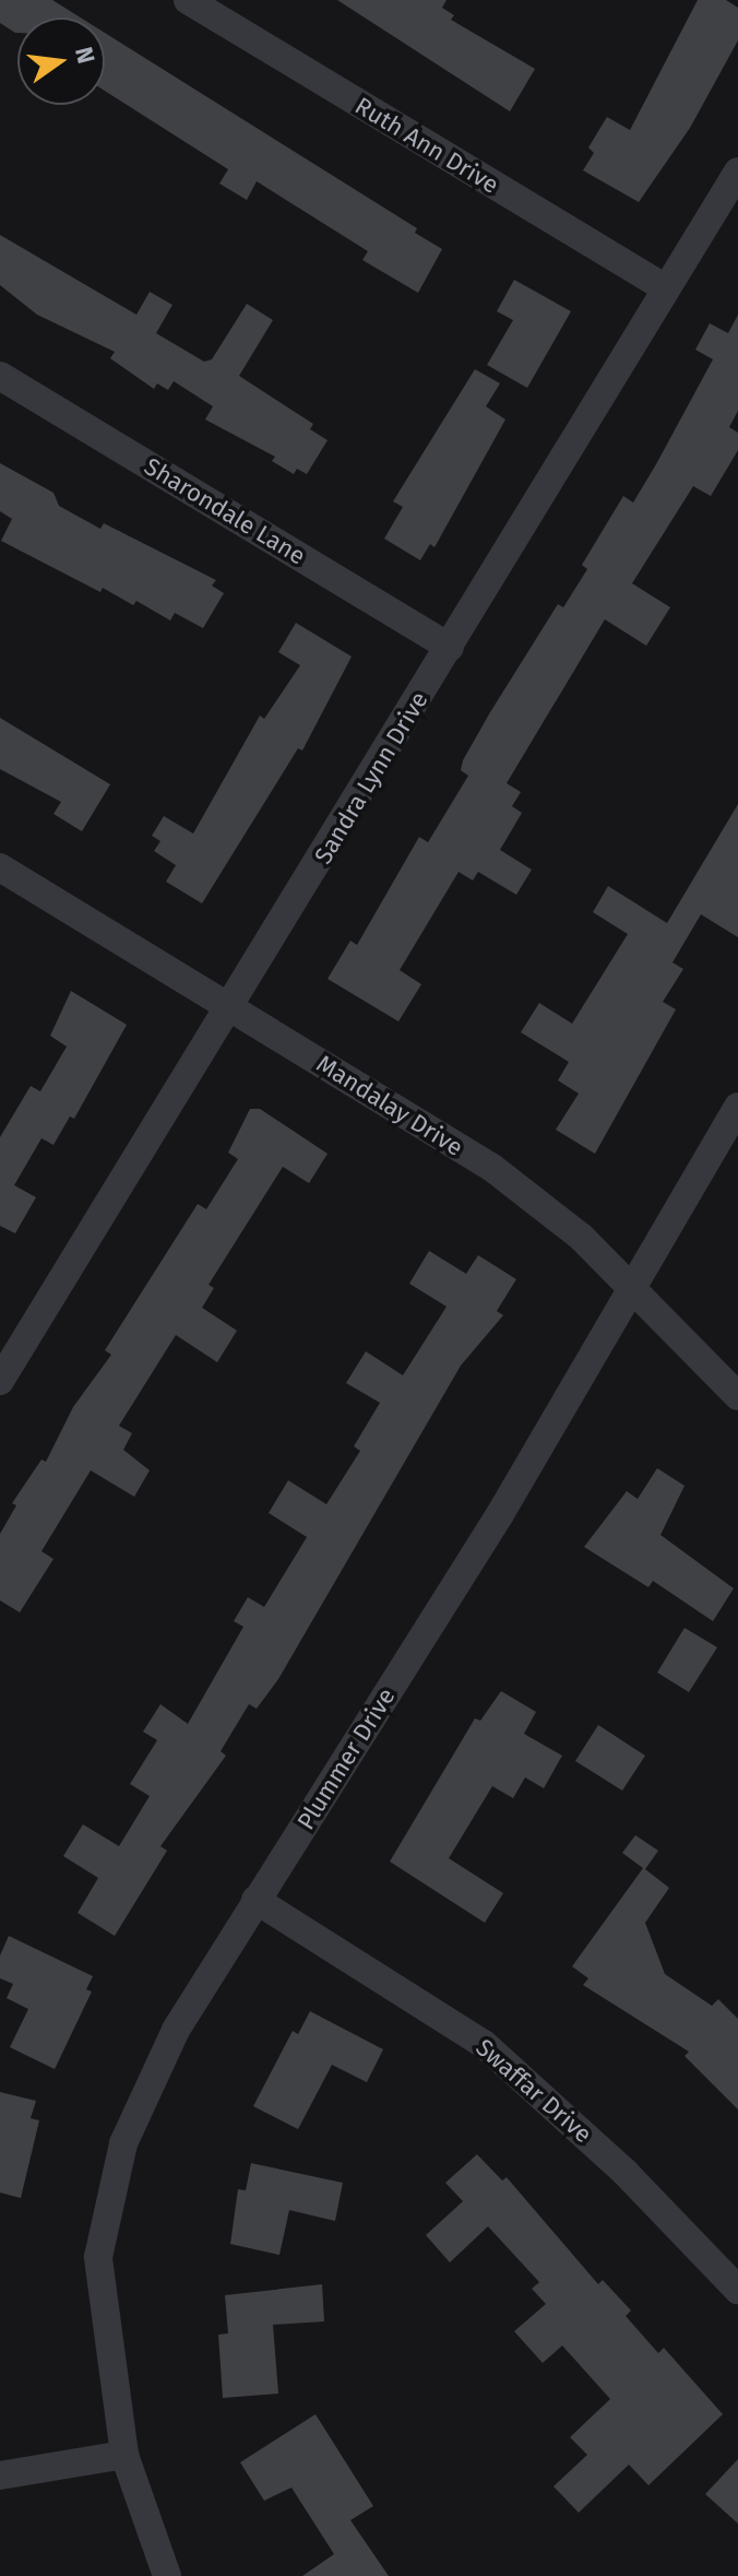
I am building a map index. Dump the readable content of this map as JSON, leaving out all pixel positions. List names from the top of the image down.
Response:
{
  "streets": {
    "street": [
      "Ruth Ann Drive",
      "Sharondale Lane",
      "Sandra Lynn Drive",
      "Mandalay Drive",
      "Plummer Drive",
      "Swaffar Drive"
    ]
  },
  "crossings": [
    ["Ruth Ann Drive", "Sandra Lynn Drive"],
    ["Sharondale Lane", "Sandra Lynn Drive"],
    ["Sandra Lynn Drive", "Mandalay Drive"],
    ["Mandalay Drive", "Plummer Drive"],
    ["Plummer Drive", "Swaffar Drive"]
  ],
  "north": "right"
}
